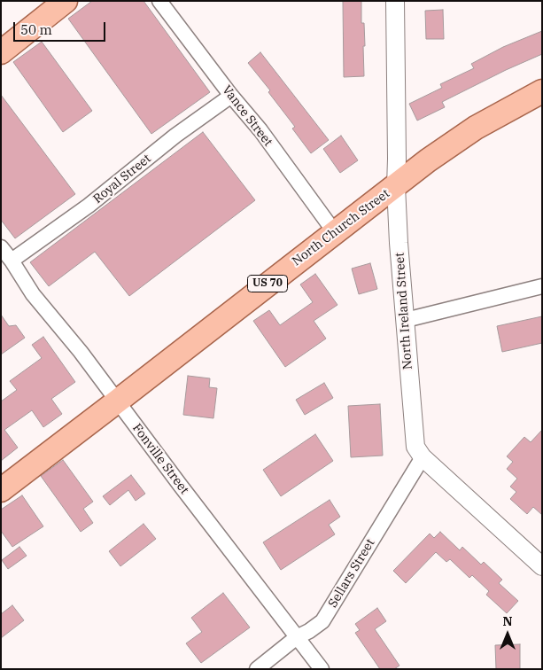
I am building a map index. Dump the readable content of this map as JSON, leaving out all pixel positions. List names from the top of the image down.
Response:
{
  "streets": {
    "main road": ["North Church Street", "US 70"],
    "street": [
      "Vance Street",
      "Royal Street",
      "North Ireland Street",
      "Fonville Street",
      "Sellars Street"
    ]
  },
  "crossings": [
    ["Vance Street", "Royal Street"],
    ["Vance Street", "North Church Street"],
    ["Royal Street", "Fonville Street"],
    ["North Church Street", "North Ireland Street"],
    ["North Church Street", "Fonville Street"],
    ["North Ireland Street", "Sellars Street"],
    ["Fonville Street", "Sellars Street"]
  ],
  "scale_bar": "50 m",
  "north": "top"
}
